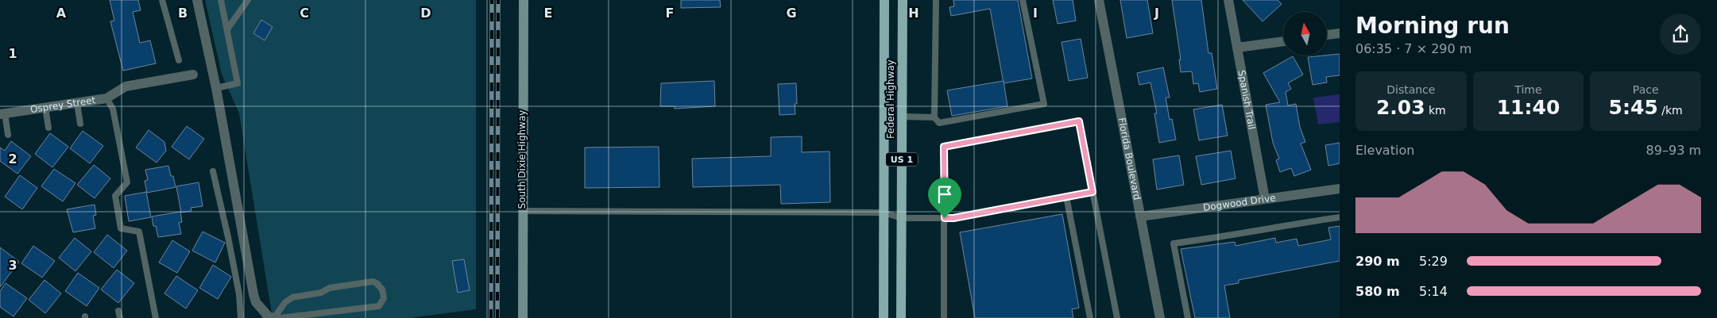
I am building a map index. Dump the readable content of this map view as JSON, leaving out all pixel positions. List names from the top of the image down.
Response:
{
  "streets": {
    "main road": ["Federal Highway", "US 1"],
    "street": [
      "Spanish Trail",
      "Osprey Street",
      "Florida Boulevard",
      "South Dixie Highway",
      "Dogwood Drive"
    ]
  },
  "crossings": [
    ["Spanish Trail", "Dogwood Drive"],
    ["Florida Boulevard", "Dogwood Drive"]
  ],
  "north": "top",
  "page": {
    "heading": ["Morning run", "06:35 · 7 × 290 m"],
    "stats": [
      ["Distance", "2.03 km"],
      ["Time", "11:40"],
      ["Pace", "5:45 /km"]
    ],
    "chart": ["Elevation", "89–93 m"],
    "list": [
      {
        "name": "290 m",
        "note": "5:29"
      },
      {
        "name": "580 m",
        "note": "5:14"
      }
    ]
  },
  "grid": {
    "columns": [
      "A",
      "B",
      "C",
      "D",
      "E",
      "F",
      "G",
      "H",
      "I",
      "J"
    ],
    "rows": ["1", "2", "3"]
  }
}
